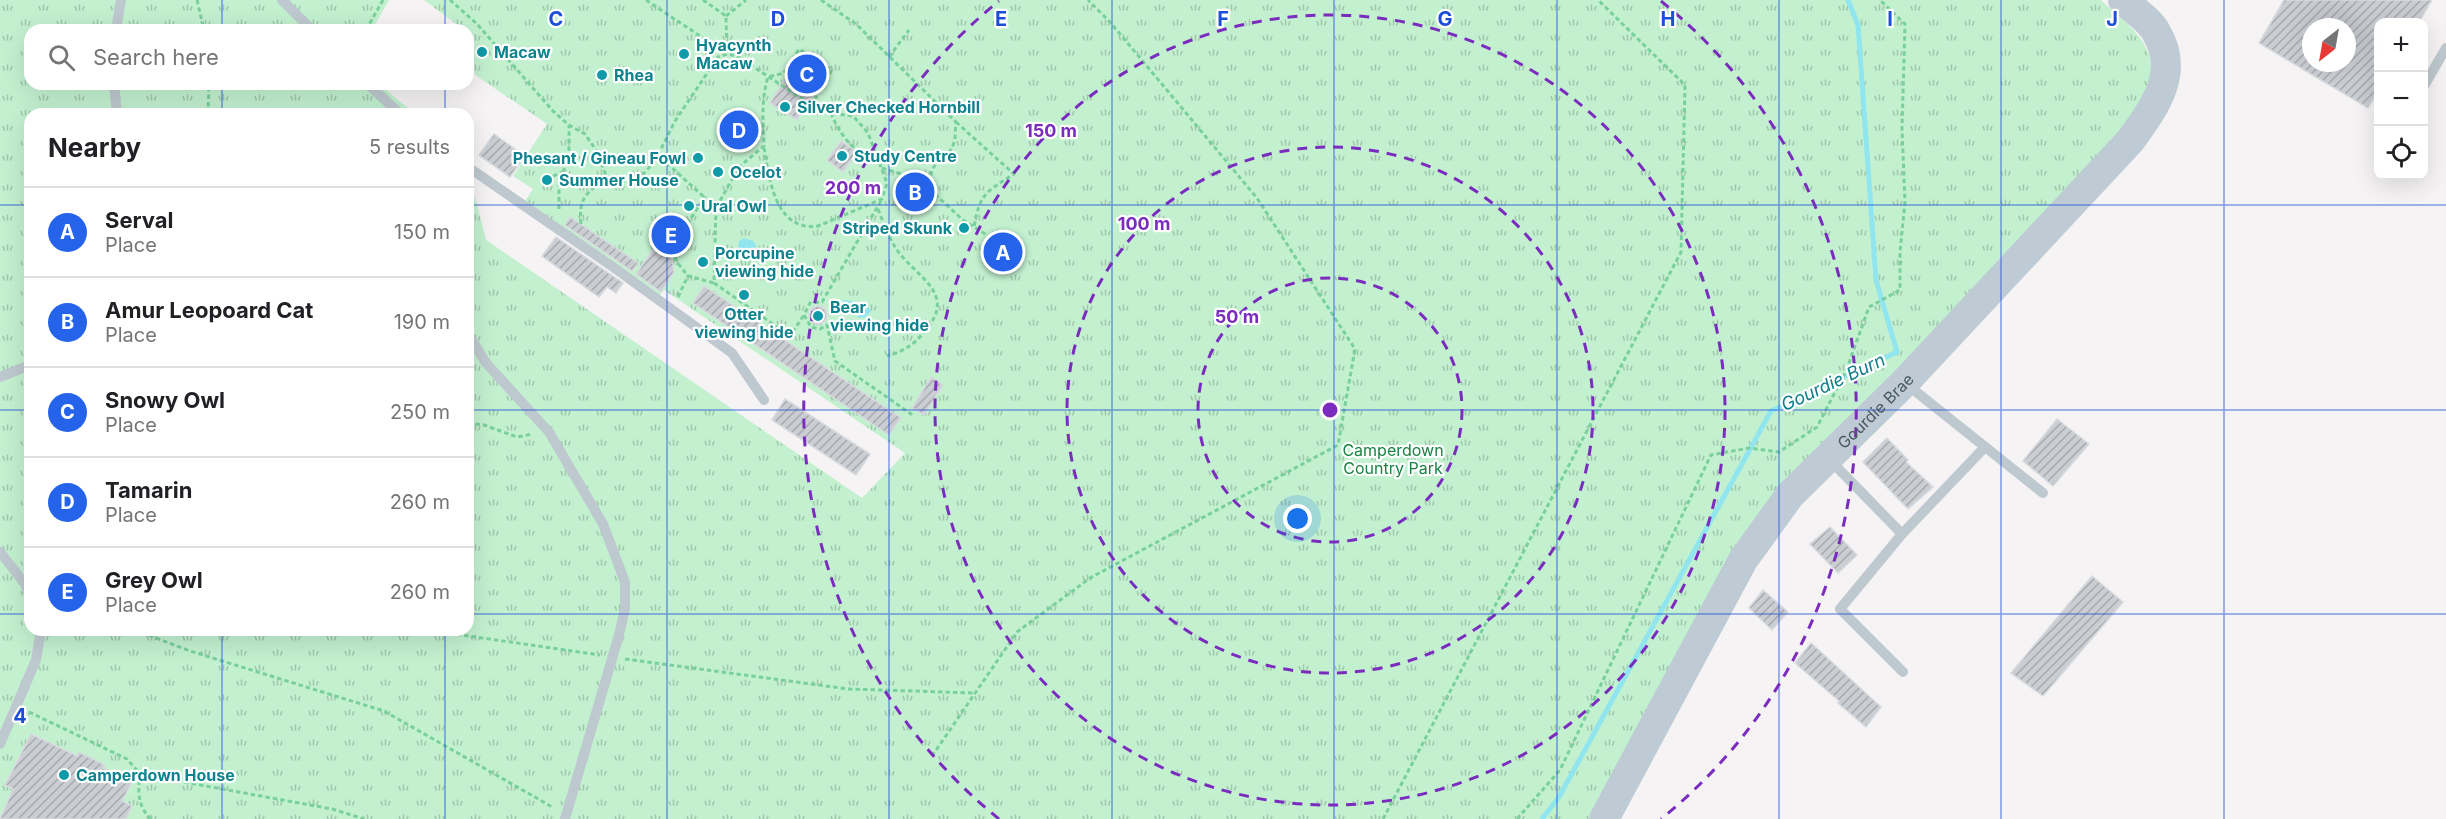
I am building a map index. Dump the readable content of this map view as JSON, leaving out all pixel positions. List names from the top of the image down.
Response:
{
  "streets": {
    "street": ["Gourdie Brae"]
  },
  "water": ["Gourdie Burn"],
  "parks": ["Camperdown Country Park"],
  "places": [
    "Macaw",
    "Hyacynth Macaw",
    "Rhea",
    "Silver Checked Hornbill",
    "Study Centre",
    "Phesant / Gineau Fowl",
    "Ocelot",
    "Summer House",
    "Ural Owl",
    "Striped Skunk",
    "Porcupine viewing hide",
    "Otter viewing hide",
    "Bear viewing hide",
    "Camperdown House"
  ],
  "north": "bottom left",
  "page": {
    "map_buttons": ["+", "−"],
    "search": "Search here",
    "pins": [
      "C",
      "D",
      "B",
      "E",
      "A"
    ],
    "heading": ["Nearby", "5 results"],
    "list": [
      {
        "mark": "A",
        "name": "Serval",
        "note": "Place",
        "value": "150 m"
      },
      {
        "mark": "B",
        "name": "Amur Leopoard Cat",
        "note": "Place",
        "value": "190 m"
      },
      {
        "mark": "C",
        "name": "Snowy Owl",
        "note": "Place",
        "value": "250 m"
      },
      {
        "mark": "D",
        "name": "Tamarin",
        "note": "Place",
        "value": "260 m"
      },
      {
        "mark": "E",
        "name": "Grey Owl",
        "note": "Place",
        "value": "260 m"
      }
    ]
  },
  "grid": {
    "columns": [
      "C",
      "D",
      "E",
      "F",
      "G",
      "H",
      "I",
      "J"
    ],
    "rows": ["4"]
  },
  "rings": [
    "150 m",
    "200 m",
    "100 m",
    "50 m"
  ]
}
